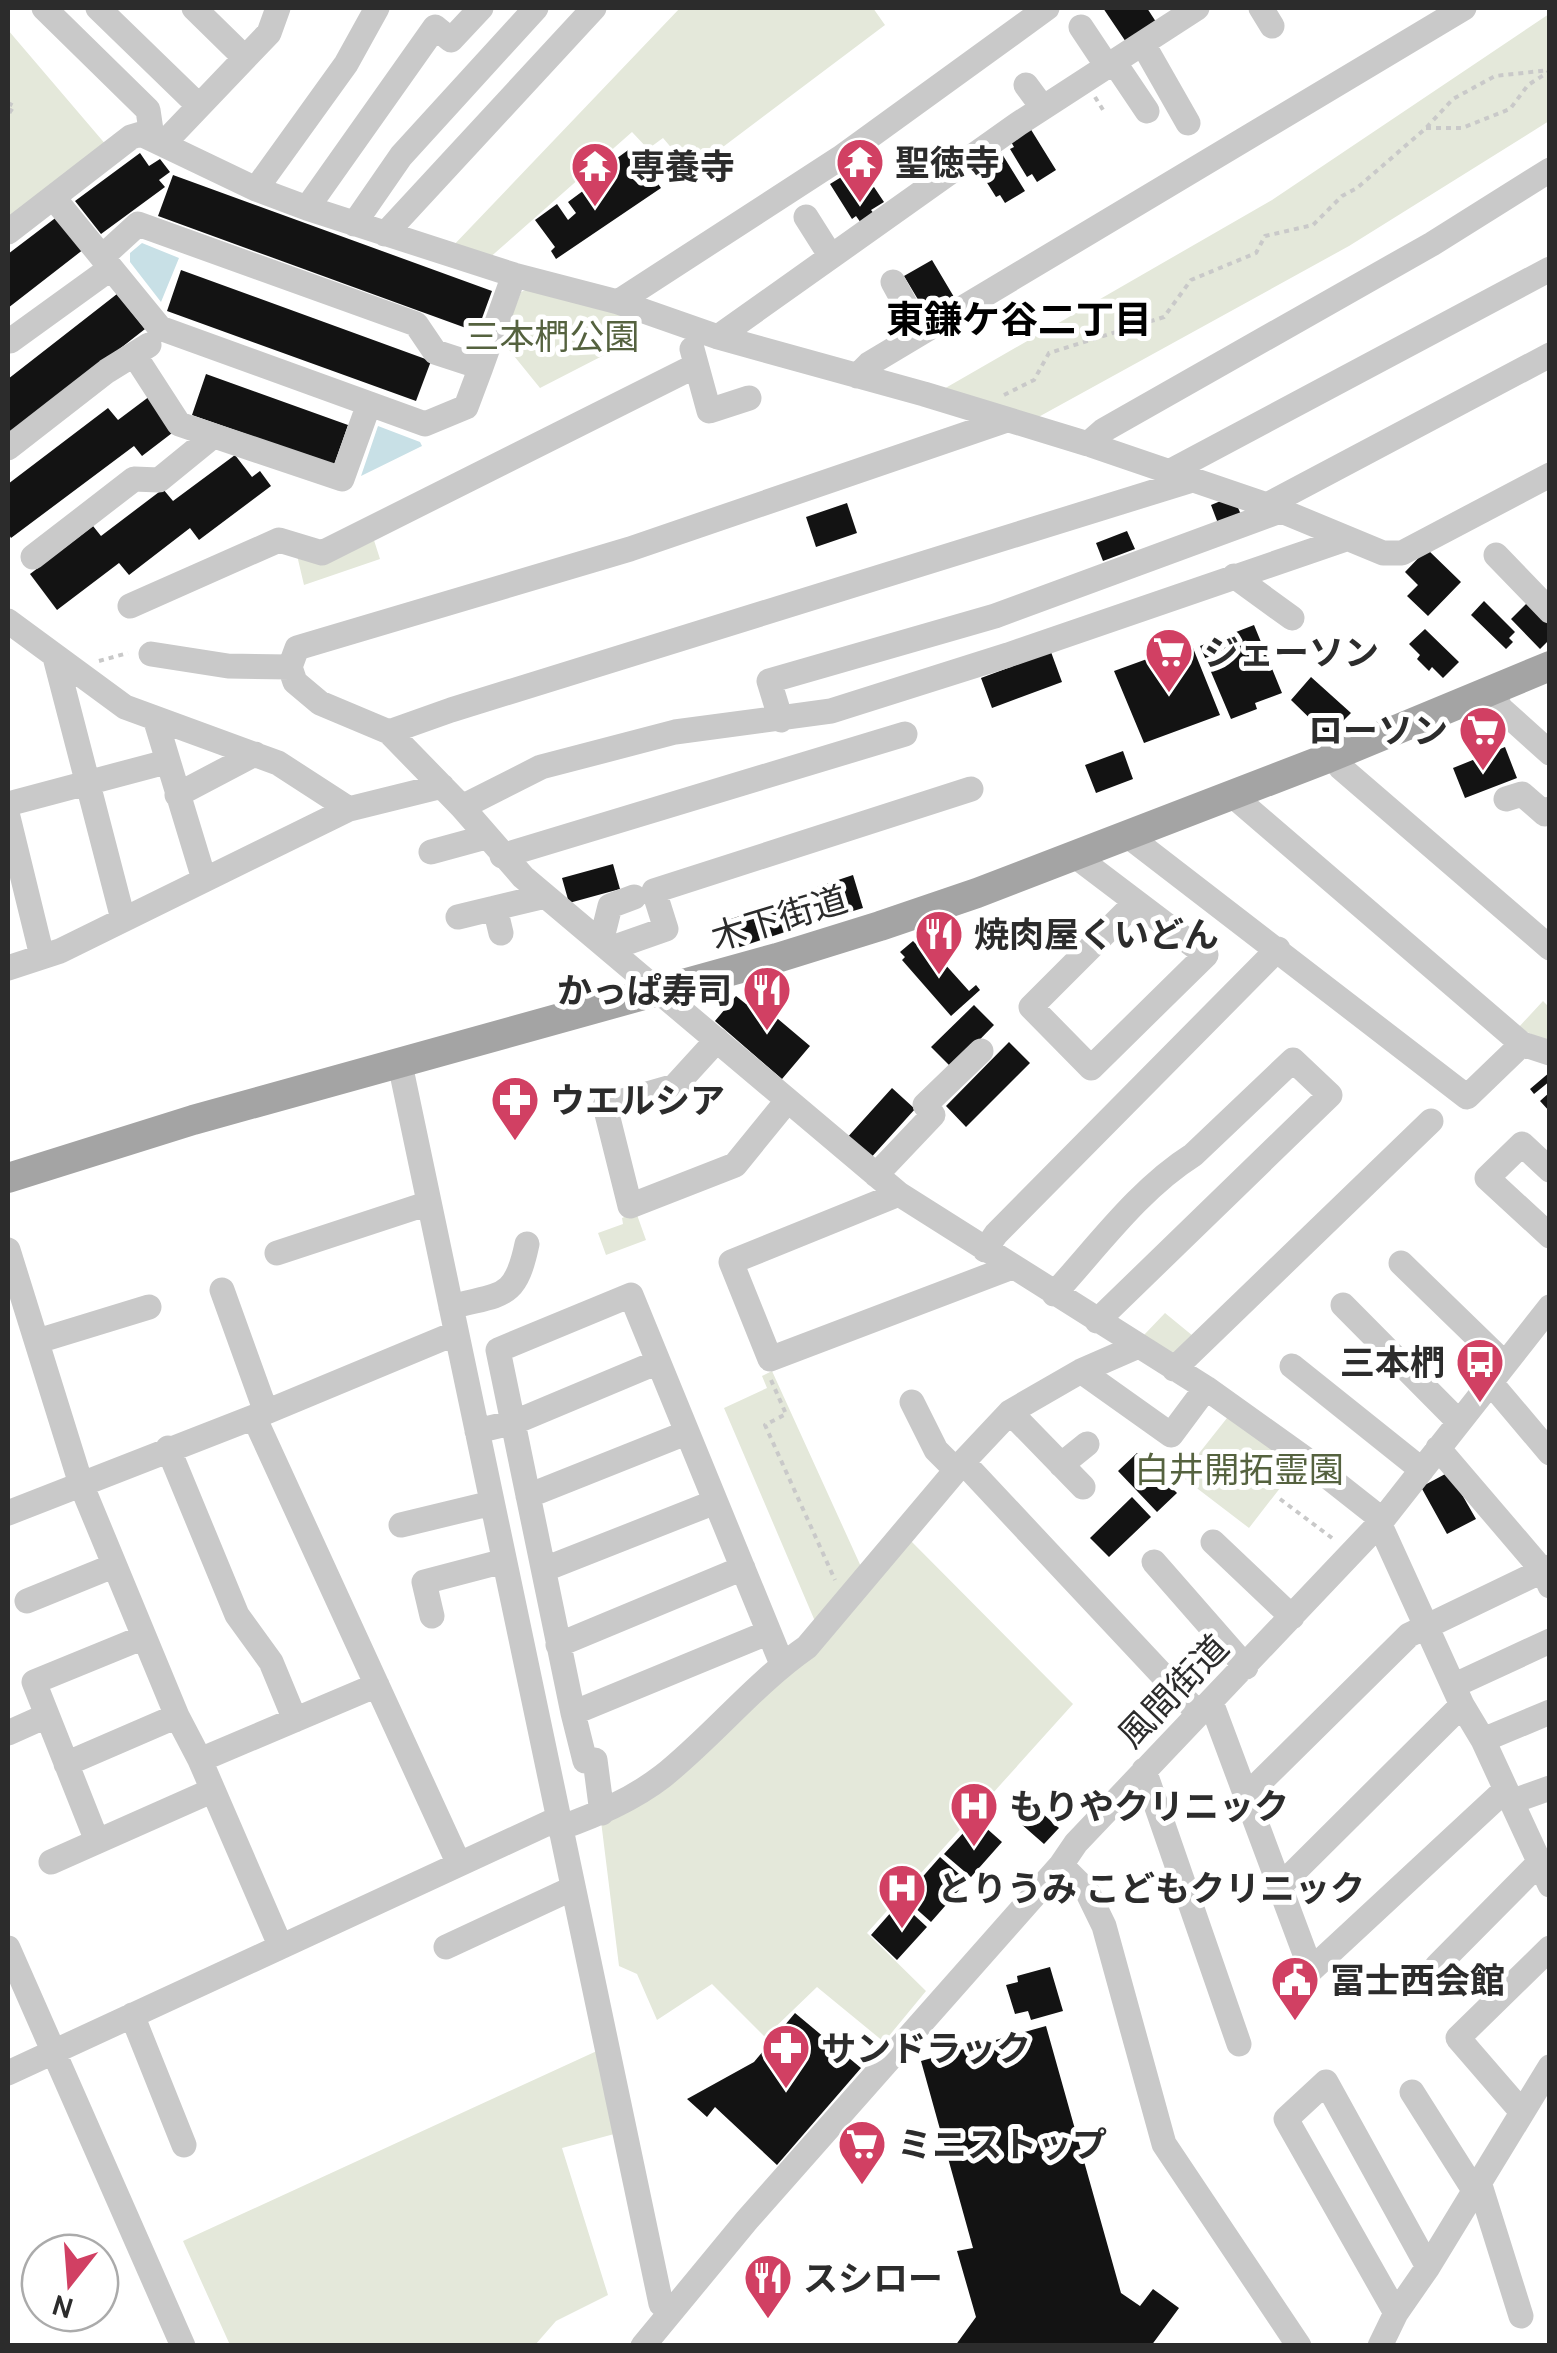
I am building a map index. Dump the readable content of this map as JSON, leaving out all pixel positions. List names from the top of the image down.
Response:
{
  "streets": {
    "main road": ["木下街道"],
    "street": ["風間街道"]
  },
  "districts": ["東鎌ケ谷二丁目"],
  "parks": ["三本椚公園", "白井開拓霊園"],
  "places": {
    "temple": ["聖徳寺", "専養寺"],
    "supermarket": ["ジェーソン", "ローソン", "ミニストップ"],
    "restaurant": ["焼肉屋くいどん", "かっぱ寿司", "スシロー"],
    "pharmacy": ["ウエルシア", "サンドラック"],
    "bus stop": ["三本椚"],
    "hospital": ["もりやクリニック", "とりうみ こどもクリニック"],
    "public building": ["冨士西会館"]
  },
  "north": "bottom"
}
